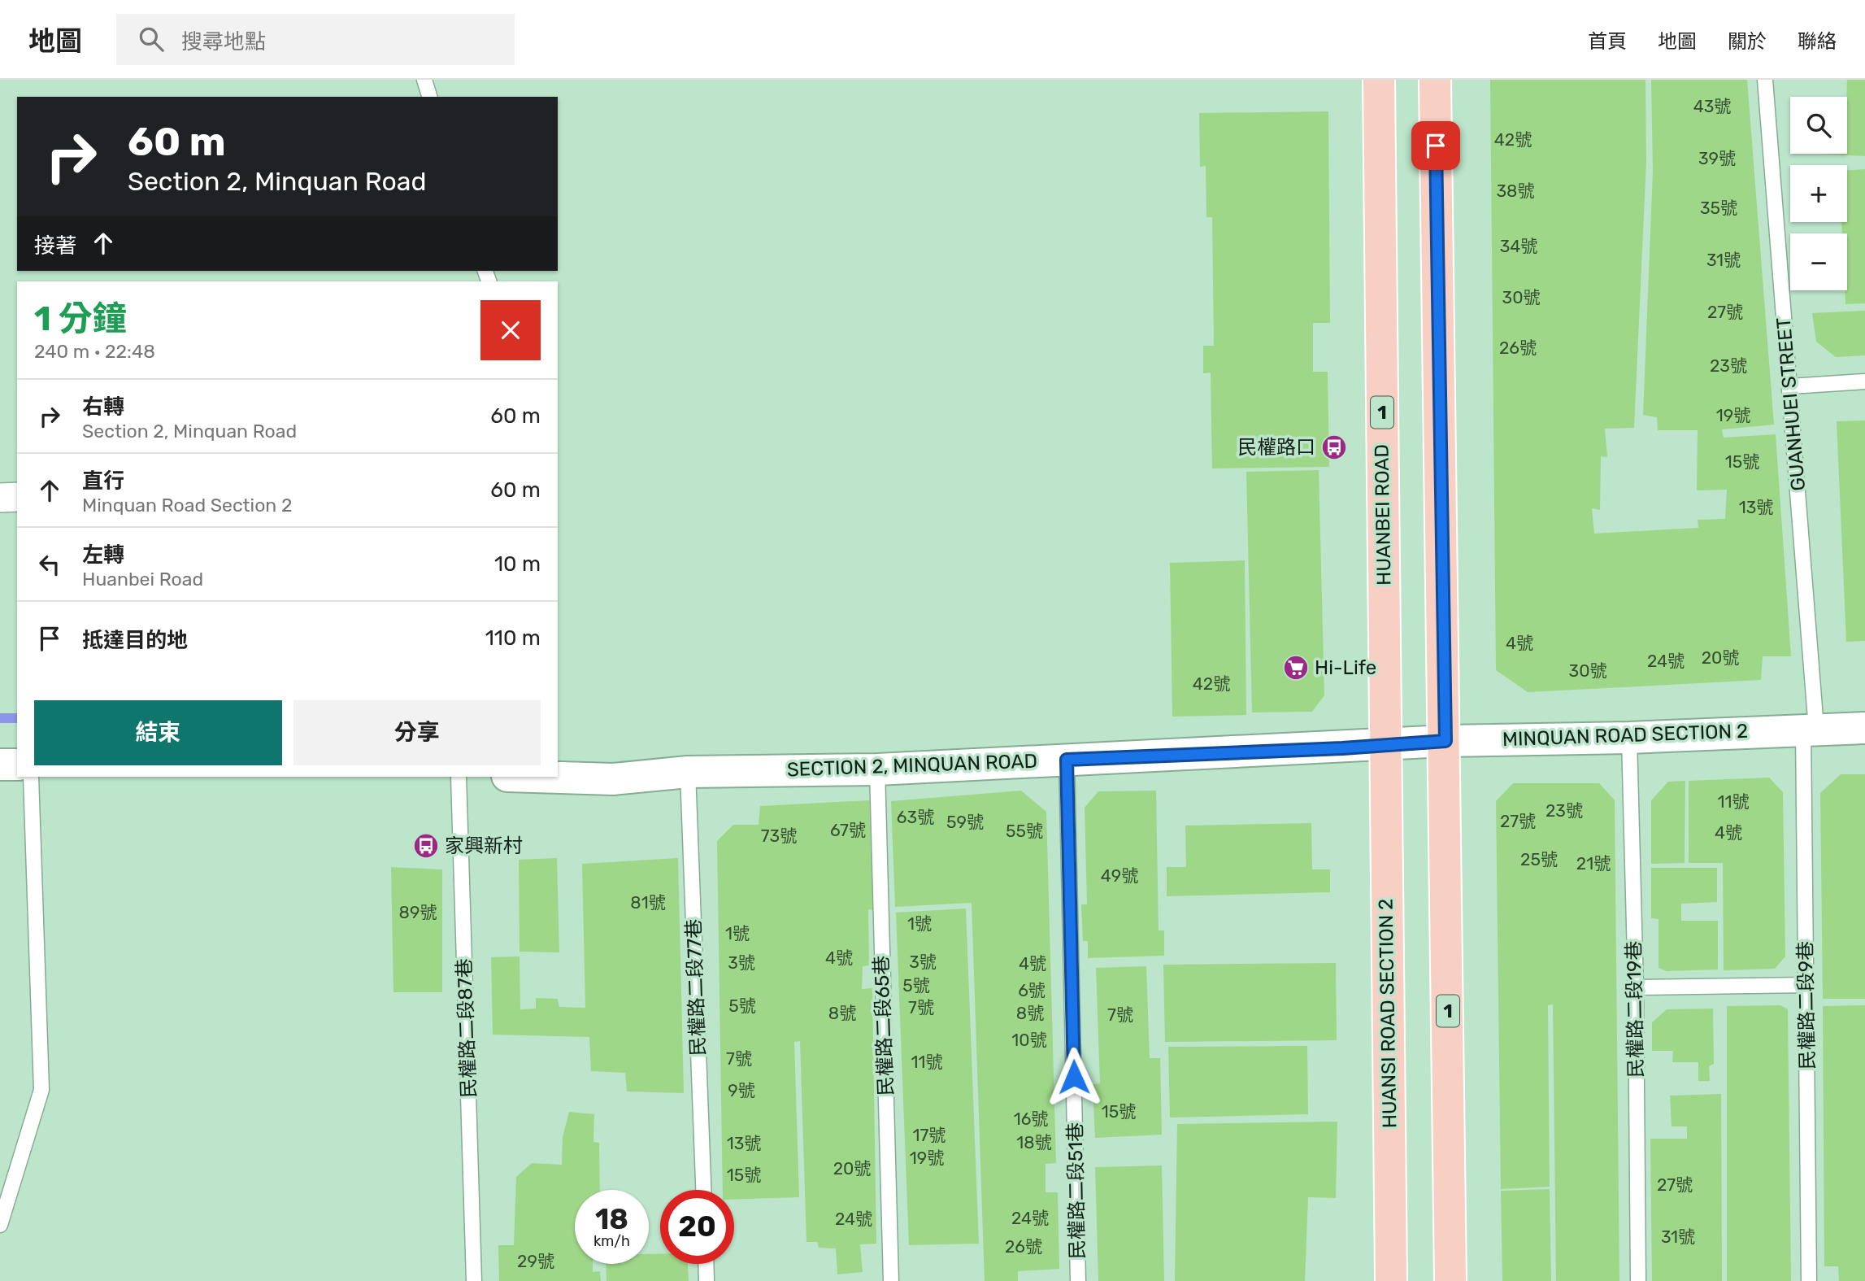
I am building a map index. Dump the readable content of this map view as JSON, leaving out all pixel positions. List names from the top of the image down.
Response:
{
  "streets": {
    "main road": ["1", "HUANBEI ROAD", "HUANSI ROAD SECTION 2"],
    "street": ["MINQUAN ROAD SECTION 2", "SECTION 2, MINQUAN ROAD"],
    "lane": [
      "GUANHUEI STREET",
      "民權路二段77巷",
      "民權路二段9巷",
      "民權路二段19巷",
      "民權路二段65巷",
      "民權路二段87巷",
      "民權路二段51巷"
    ]
  },
  "crossings": [
    ["GUANHUEI STREET", "MINQUAN ROAD SECTION 2"],
    ["GUANHUEI STREET", "民權路二段9巷"],
    ["1", "MINQUAN ROAD SECTION 2"],
    ["HUANBEI ROAD", "MINQUAN ROAD SECTION 2"],
    ["HUANBEI ROAD", "SECTION 2, MINQUAN ROAD"],
    ["HUANBEI ROAD", "HUANSI ROAD SECTION 2"],
    ["MINQUAN ROAD SECTION 2", "SECTION 2, MINQUAN ROAD"],
    ["MINQUAN ROAD SECTION 2", "民權路二段9巷"],
    ["MINQUAN ROAD SECTION 2", "民權路二段19巷"],
    ["MINQUAN ROAD SECTION 2", "HUANSI ROAD SECTION 2"],
    ["SECTION 2, MINQUAN ROAD", "民權路二段77巷"],
    ["SECTION 2, MINQUAN ROAD", "HUANSI ROAD SECTION 2"],
    ["SECTION 2, MINQUAN ROAD", "民權路二段65巷"],
    ["SECTION 2, MINQUAN ROAD", "民權路二段51巷"]
  ],
  "places": {
    "bus stop": ["民權路口", "家興新村"],
    "supermarket": ["Hi-Life"]
  },
  "house_numbers": [
    "43號",
    "42號",
    "39號",
    "38號",
    "35號",
    "34號",
    "31號",
    "30號",
    "27號",
    "26號",
    "23號",
    "19號",
    "15號",
    "13號",
    "4號",
    "20號",
    "24號",
    "30號",
    "42號",
    "11號",
    "23號",
    "63號",
    "27號",
    "59號",
    "67號",
    "55號",
    "4號",
    "73號",
    "25號",
    "21號",
    "49號",
    "81號",
    "89號",
    "1號",
    "1號",
    "4號",
    "3號",
    "3號",
    "4號",
    "5號",
    "6號",
    "5號",
    "7號",
    "8號",
    "8號",
    "7號",
    "10號",
    "7號",
    "11號",
    "9號",
    "15號",
    "16號",
    "17號",
    "18號",
    "13號",
    "19號",
    "20號",
    "15號",
    "27號",
    "24號",
    "24號",
    "31號",
    "26號",
    "29號"
  ],
  "page": {
    "header": "地圖",
    "search": "搜尋地點",
    "nav": [
      "首頁",
      "地圖",
      "關於",
      "聯絡"
    ],
    "map_buttons": ["+", "−"],
    "turn": ["60 m", "Section 2, Minquan Road"],
    "then": "接著",
    "heading": ["1 分鐘", "240 m · 22:48"],
    "list": [
      {
        "name": "右轉",
        "note": "Section 2, Minquan Road",
        "value": "60 m"
      },
      {
        "name": "直行",
        "note": "Minquan Road Section 2",
        "value": "60 m"
      },
      {
        "name": "左轉",
        "note": "Huanbei Road",
        "value": "10 m"
      },
      {
        "name": "抵達目的地",
        "value": "110 m"
      }
    ],
    "buttons": ["結束", "分享"],
    "speed": "18 km/h",
    "limit": "20"
  }
}
